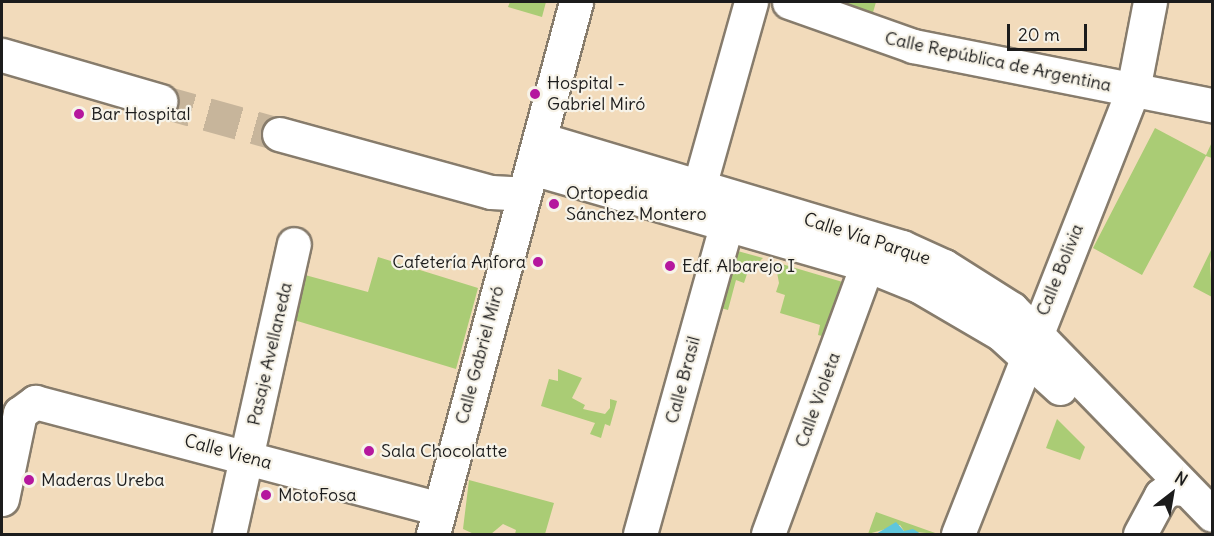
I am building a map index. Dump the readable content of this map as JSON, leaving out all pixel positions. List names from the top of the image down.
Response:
{
  "streets": {
    "street": [
      "Calle República de Argentina",
      "Calle Vía Parque",
      "Calle Bolivia",
      "Pasaje Avellaneda",
      "Calle Gabriel Miró",
      "Calle Brasil",
      "Calle Violeta",
      "Calle Viena"
    ]
  },
  "crossings": [
    ["Calle República de Argentina", "Calle Bolivia"],
    ["Calle Vía Parque", "Calle Bolivia"],
    ["Calle Vía Parque", "Calle Gabriel Miró"],
    ["Calle Vía Parque", "Calle Brasil"],
    ["Calle Vía Parque", "Calle Violeta"],
    ["Pasaje Avellaneda", "Calle Viena"],
    ["Calle Gabriel Miró", "Calle Viena"]
  ],
  "places": [
    "Hospital - Gabriel Miró",
    "Bar Hospital",
    "Ortopedia Sánchez Montero",
    "Cafetería Anfora",
    "Edf. Albarejo I",
    "Sala Chocolatte",
    "Maderas Ureba",
    "MotoFosa"
  ],
  "scale_bar": "20 m",
  "north": "top right"
}
